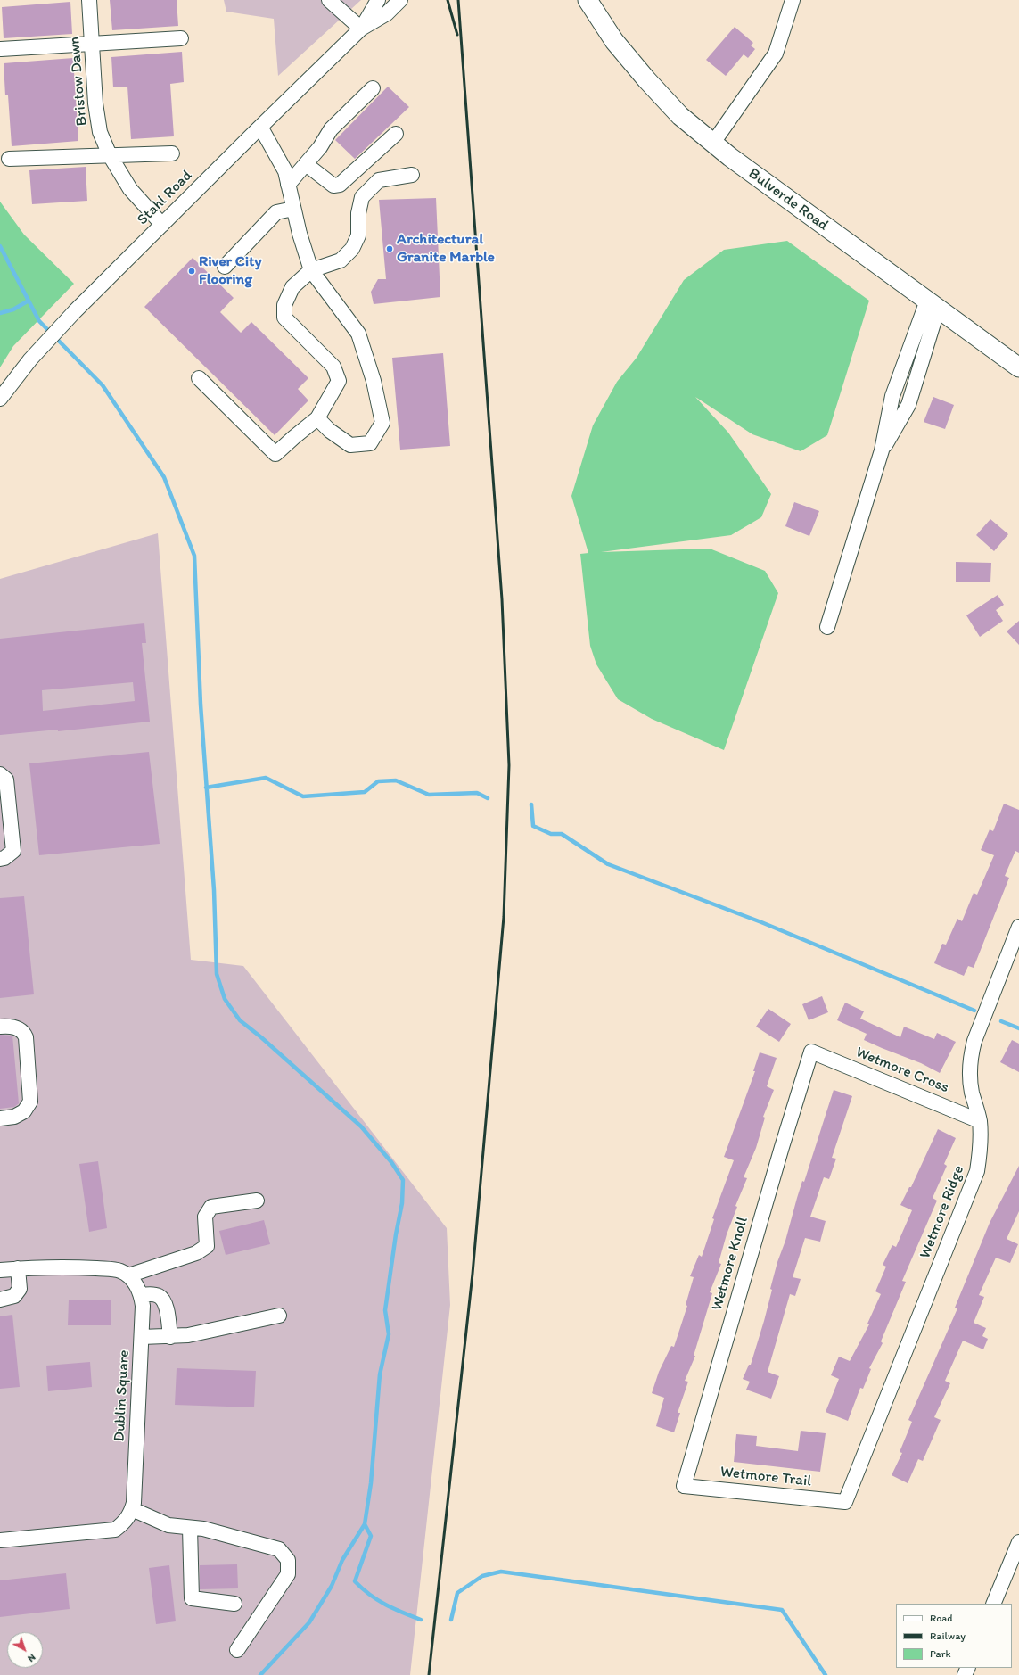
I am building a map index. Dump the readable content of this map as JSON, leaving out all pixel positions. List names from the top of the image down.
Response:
{
  "streets": {
    "main road": ["Bulverde Road"],
    "street": [
      "Bristow Dawn",
      "Stahl Road",
      "Wetmore Cross",
      "Wetmore Ridge",
      "Wetmore Knoll",
      "Dublin Square",
      "Wetmore Trail"
    ]
  },
  "crossings": [
    ["Bristow Dawn", "Stahl Road"],
    ["Wetmore Cross", "Wetmore Ridge"],
    ["Wetmore Cross", "Wetmore Knoll"],
    ["Wetmore Ridge", "Wetmore Trail"],
    ["Wetmore Knoll", "Wetmore Trail"]
  ],
  "places": ["Architectural Granite Marble", "River City Flooring"],
  "legend": ["Road", "Railway", "Park"],
  "north": "bottom right"
}
